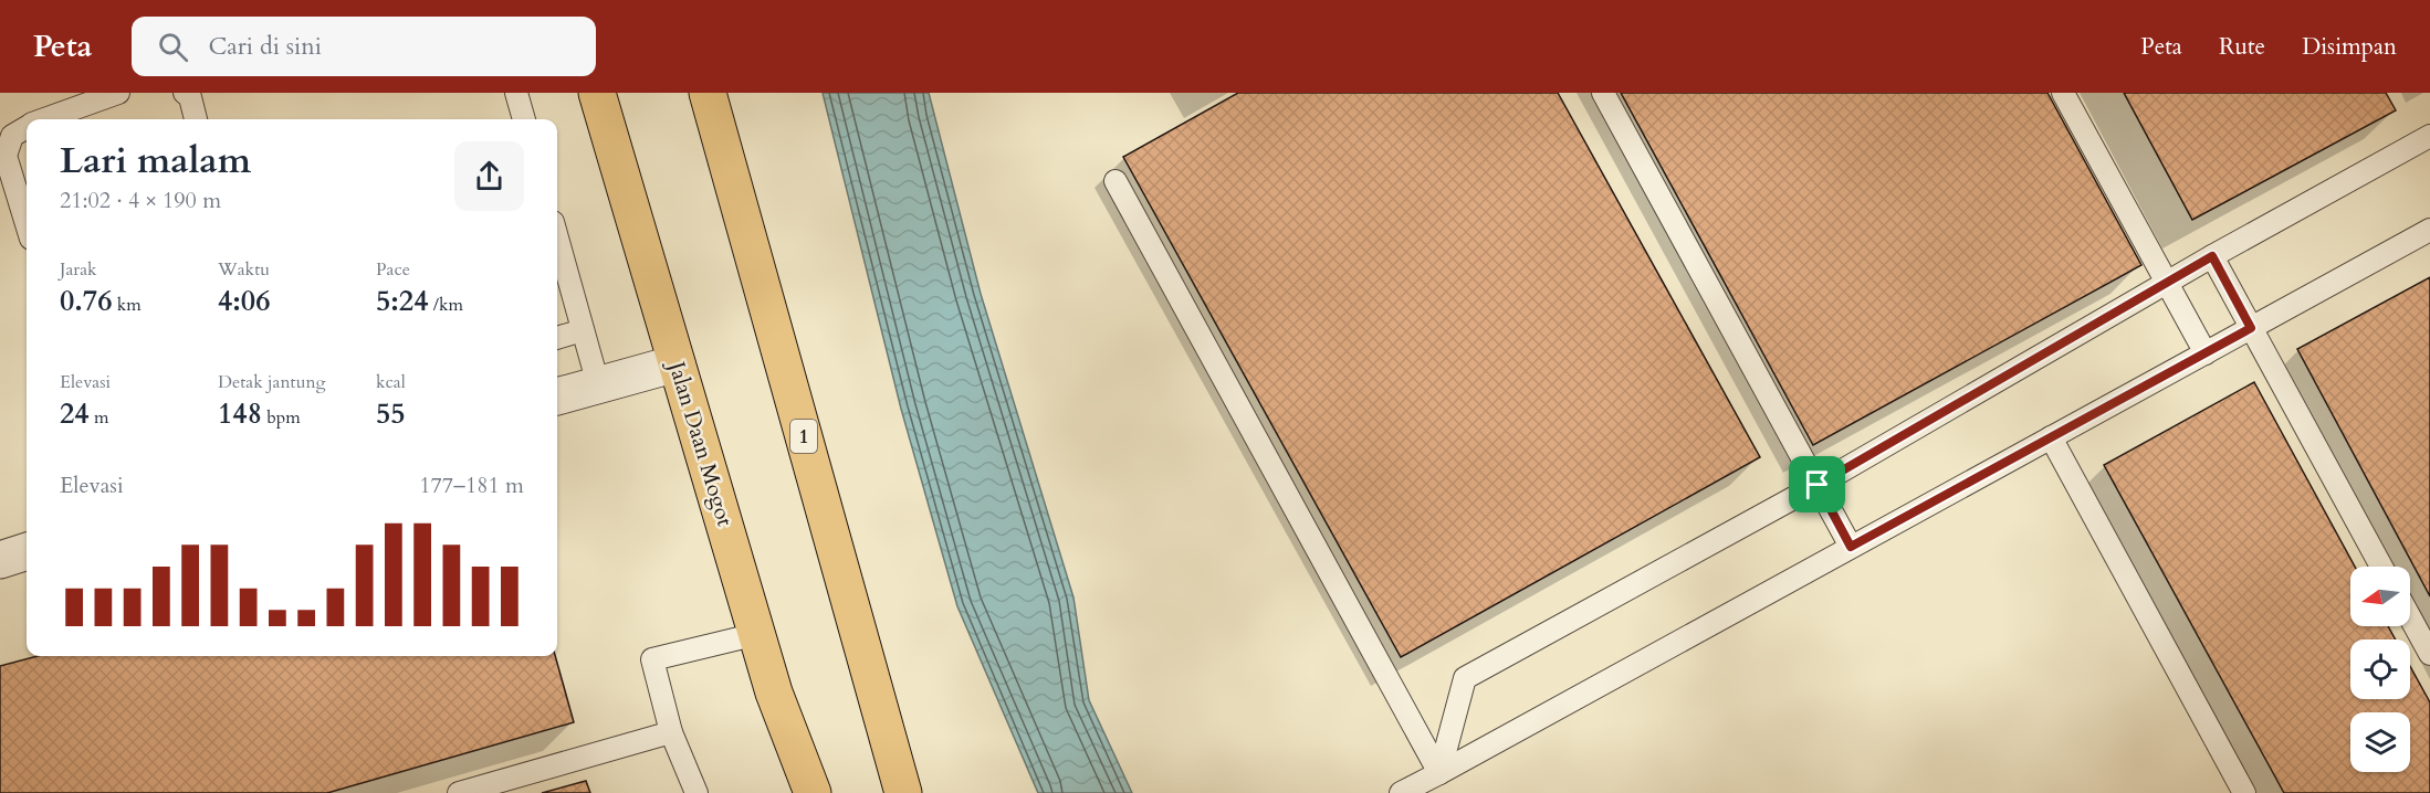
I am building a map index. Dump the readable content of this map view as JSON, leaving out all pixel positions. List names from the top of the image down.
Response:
{
  "streets": {
    "highway": ["1", "Jalan Daan Mogot"]
  },
  "north": "left",
  "page": {
    "header": "Peta",
    "search": "Cari di sini",
    "nav": ["Peta", "Rute", "Disimpan"],
    "heading": ["Lari malam", "21:02 · 4 × 190 m"],
    "stats": [
      ["Jarak", "0.76 km"],
      ["Waktu", "4:06"],
      ["Pace", "5:24 /km"],
      ["Elevasi", "24 m"],
      ["Detak jantung", "148 bpm"],
      ["kcal", "55"]
    ],
    "chart": ["Elevasi", "177–181 m"]
  }
}
